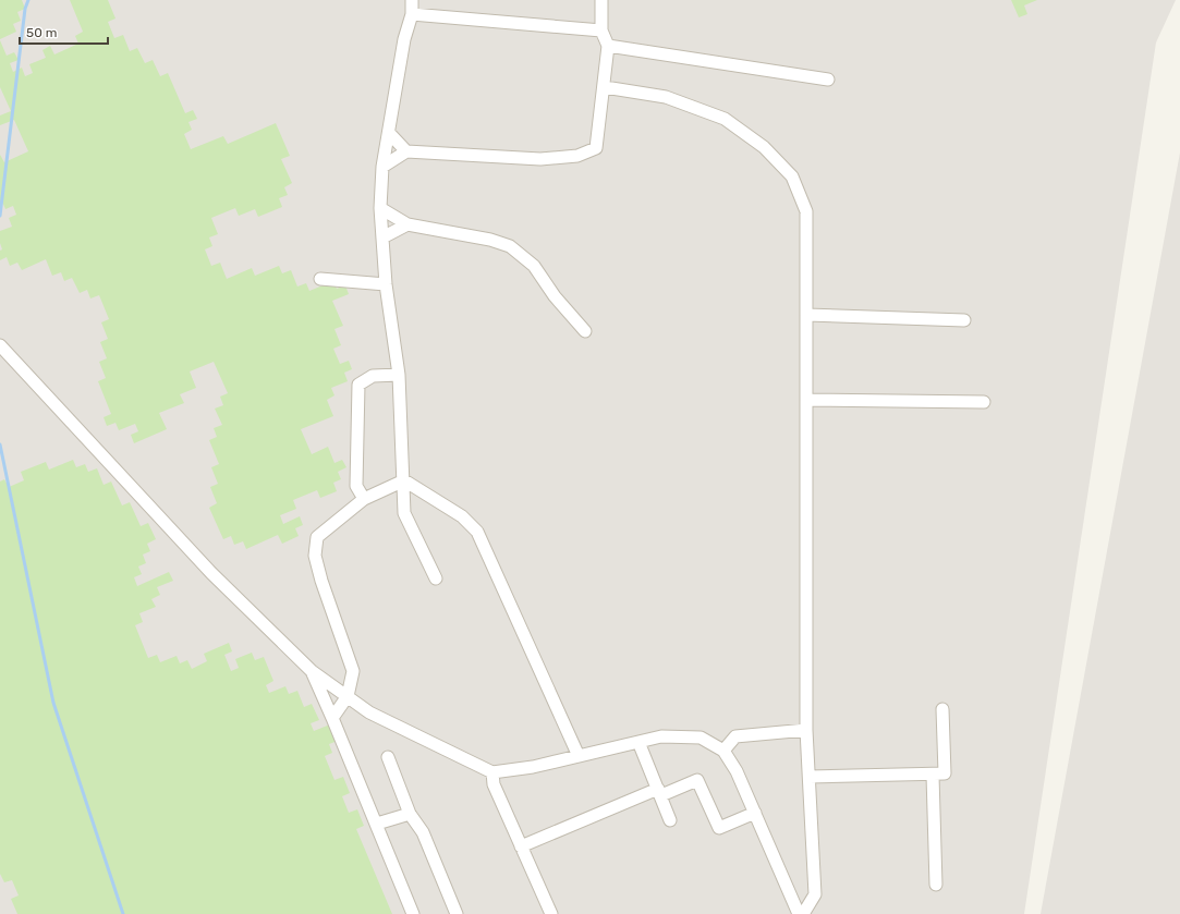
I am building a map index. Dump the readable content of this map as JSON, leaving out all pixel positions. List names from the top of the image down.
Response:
{
  "scale_bar": "50 m"
}
